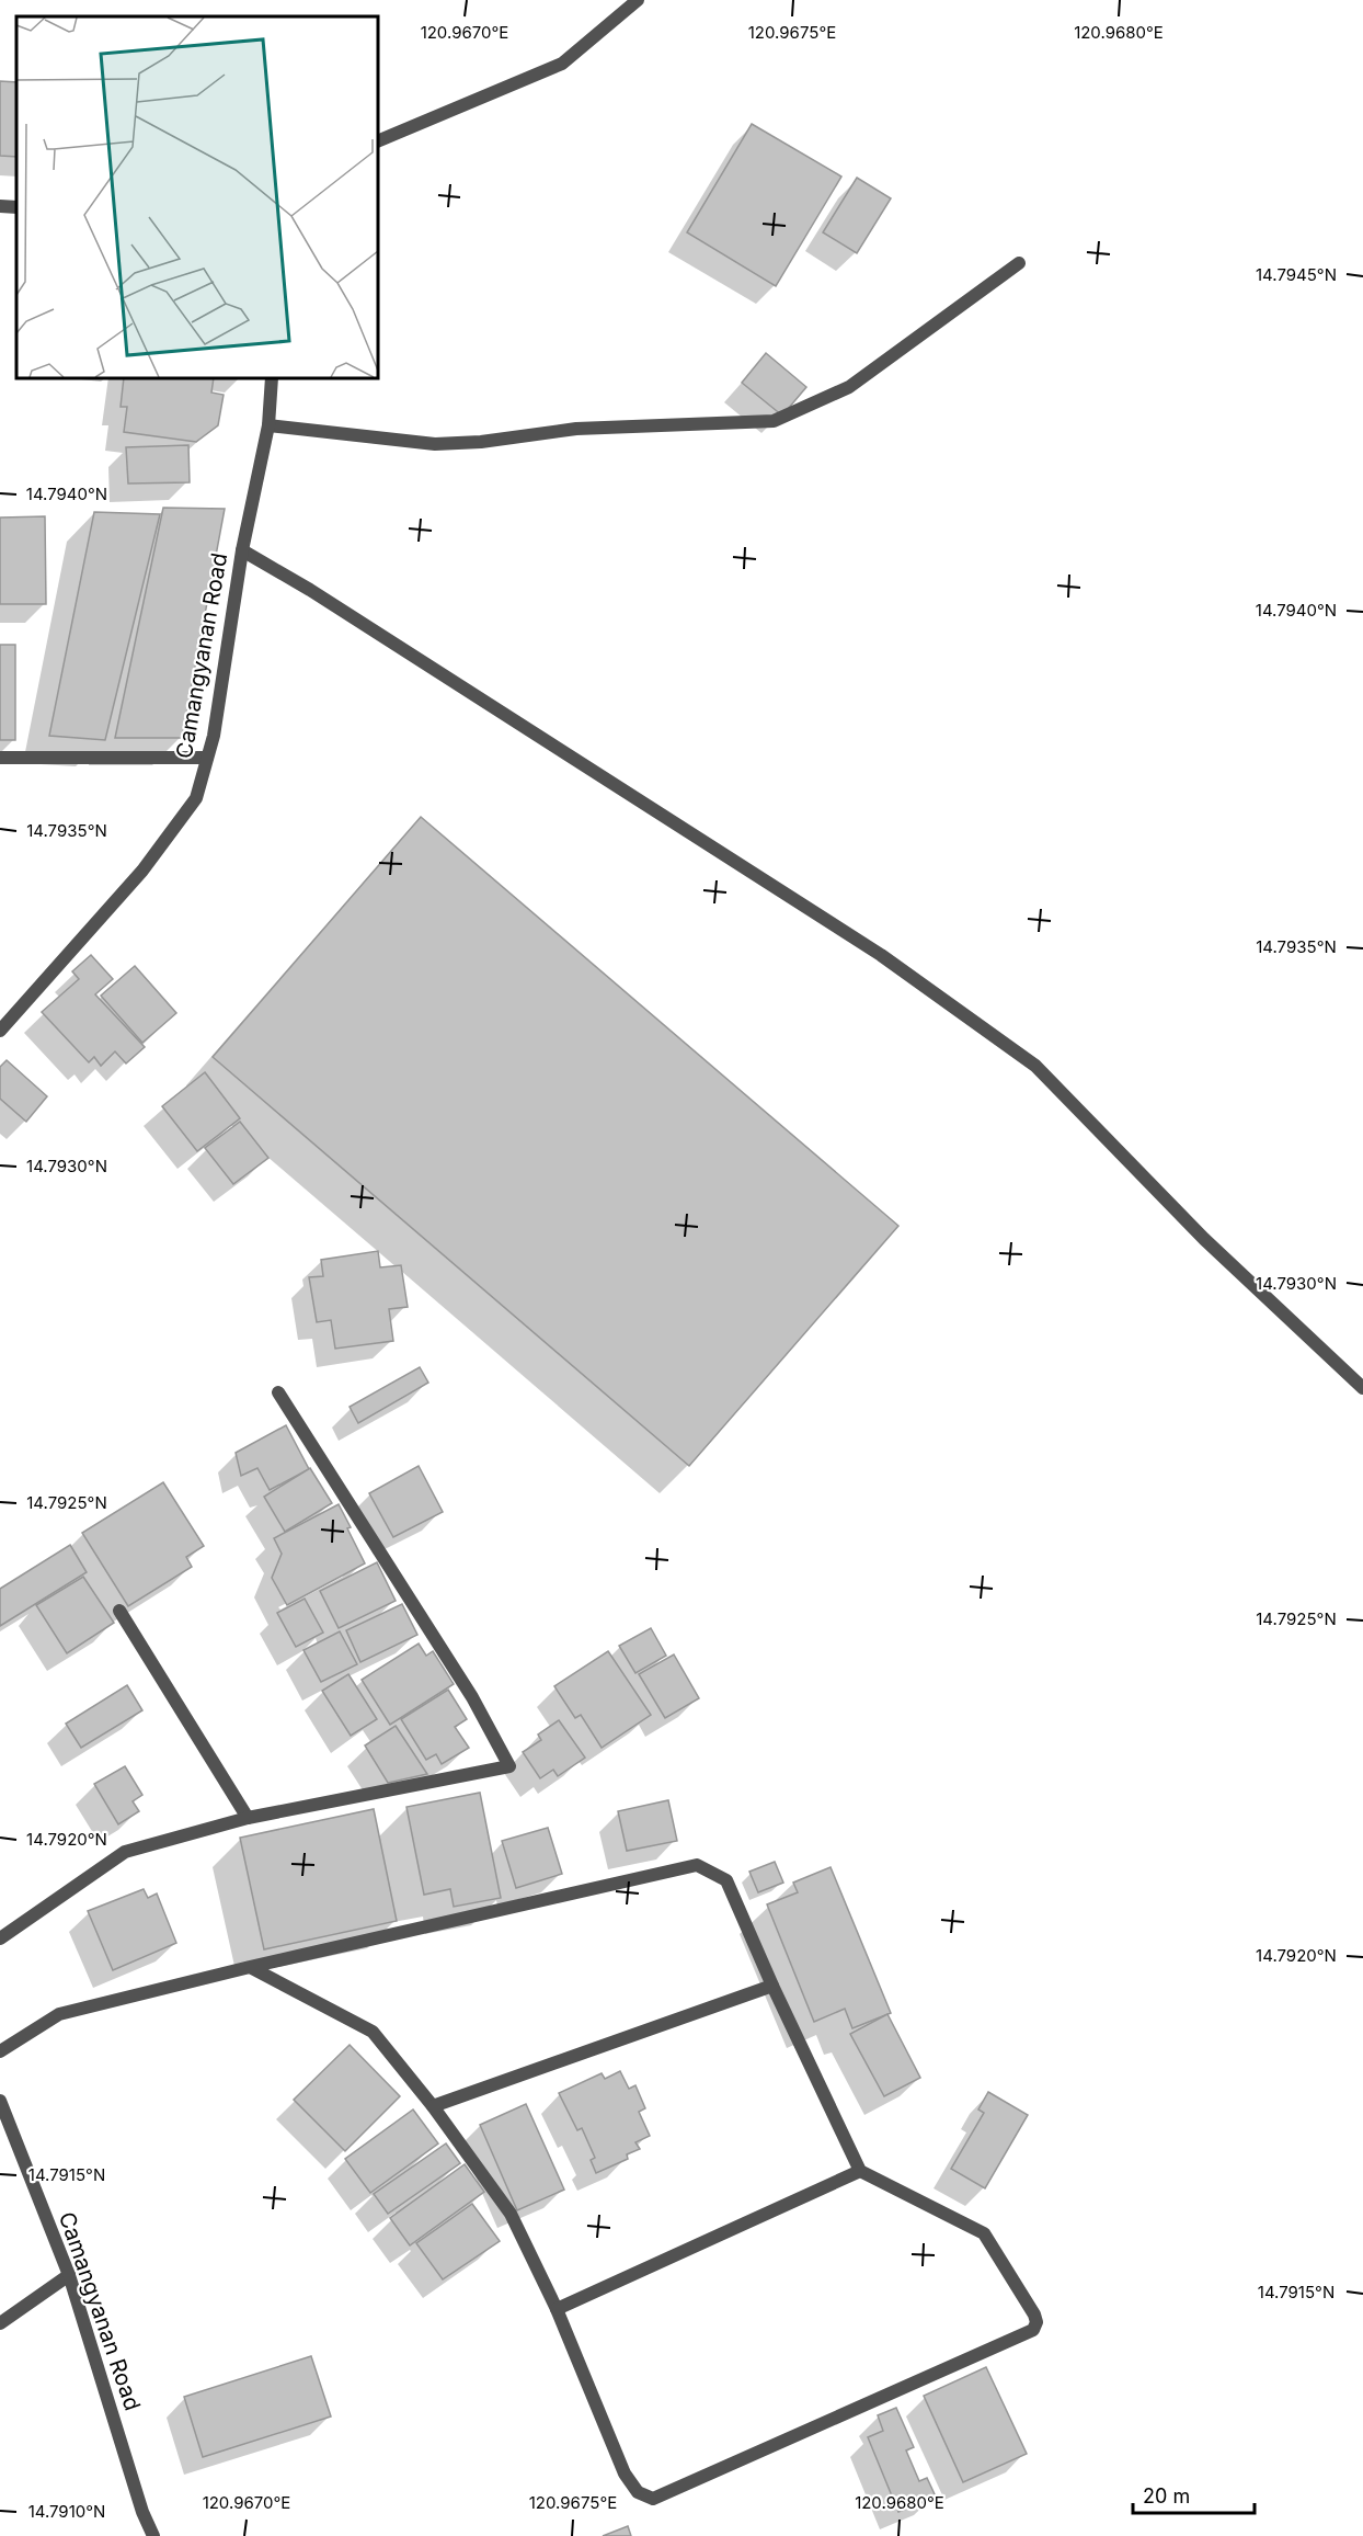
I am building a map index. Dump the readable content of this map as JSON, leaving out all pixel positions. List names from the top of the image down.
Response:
{
  "streets": {
    "street": ["Camangyanan Road"]
  },
  "scale_bar": "20 m",
  "coordinates": [
    "120.9670°E",
    "120.9675°E",
    "120.9680°E",
    "14.7945°N",
    "14.7940°N",
    "14.7935°N",
    "14.7930°N",
    "14.7925°N",
    "14.7920°N",
    "14.7915°N",
    "14.7910°N"
  ]
}
